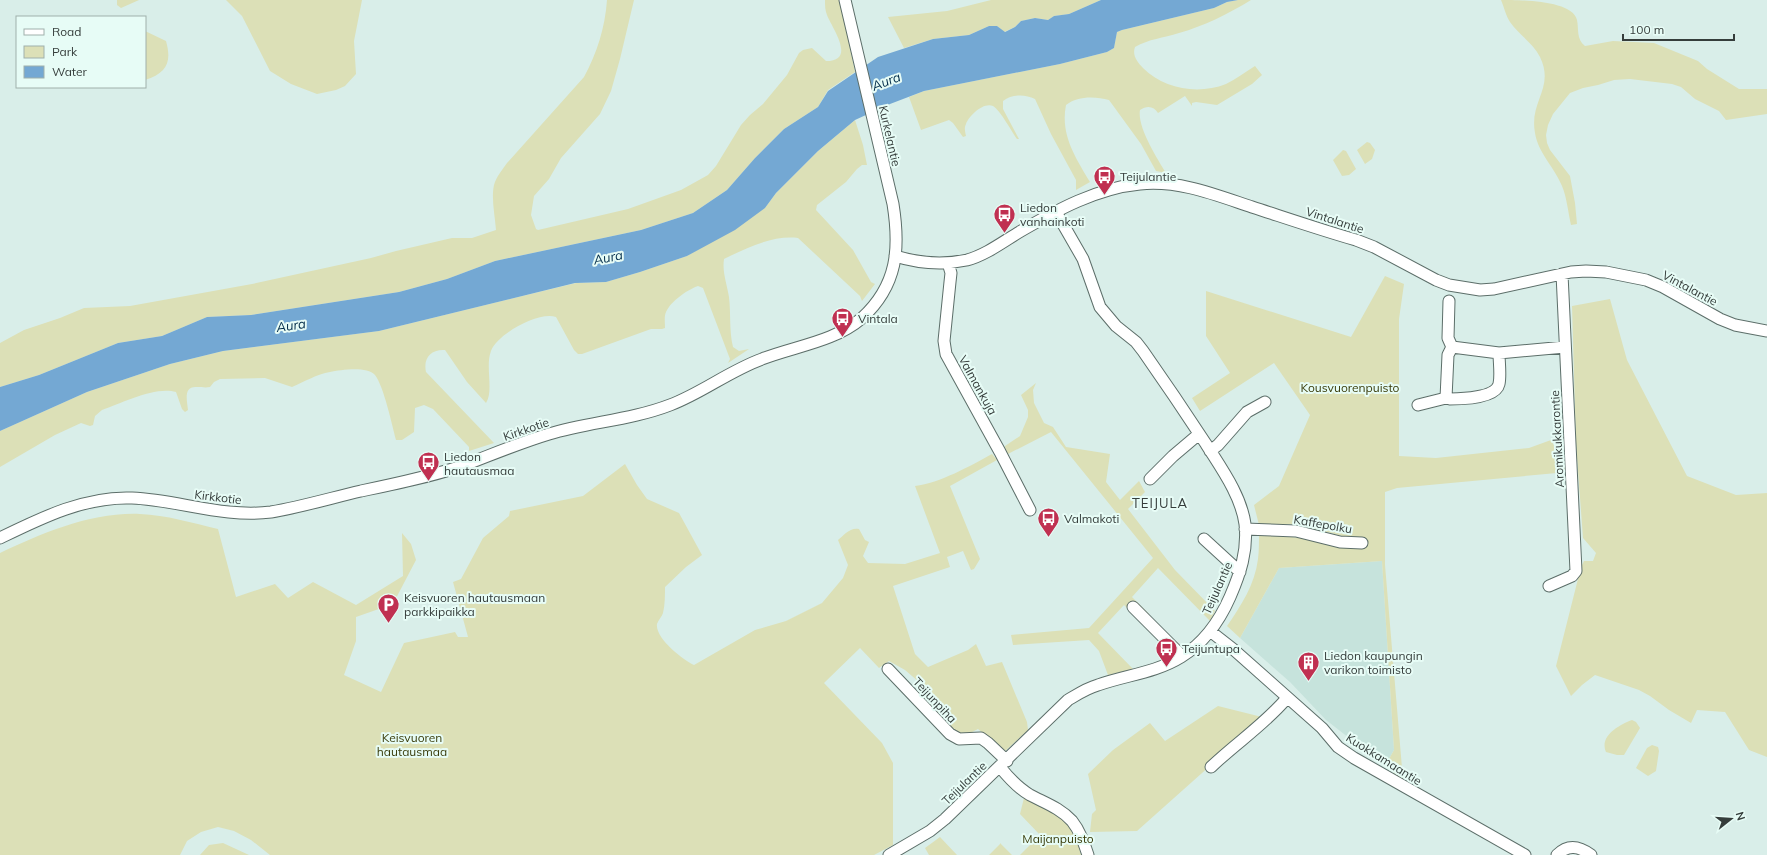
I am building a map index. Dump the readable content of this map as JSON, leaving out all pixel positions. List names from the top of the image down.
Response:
{
  "streets": {
    "street": [
      "Kurkelantie",
      "Vintalantie",
      "Valmankuja",
      "Kirkkotie",
      "Aromikukkarontie",
      "Kaffepolku",
      "Teijulantie",
      "Teijunpiha",
      "Kuokkamaantie"
    ]
  },
  "crossings": [
    ["Kurkelantie", "Vintalantie"],
    ["Kurkelantie", "Kirkkotie"],
    ["Vintalantie", "Valmankuja"],
    ["Vintalantie", "Kirkkotie"],
    ["Vintalantie", "Aromikukkarontie"],
    ["Vintalantie", "Teijulantie"],
    ["Kaffepolku", "Teijulantie"],
    ["Teijulantie", "Teijunpiha"],
    ["Teijulantie", "Kuokkamaantie"]
  ],
  "districts": ["TEIJULA"],
  "water": ["Aura"],
  "parks": ["Kousvuorenpuisto", "Keisvuoren hautausmaa", "Maijanpuisto"],
  "places": {
    "bus stop": [
      "Teijulantie",
      "Liedon vanhainkoti",
      "Vintala",
      "Liedon hautausmaa",
      "Valmakoti",
      "Teijuntupa"
    ],
    "parking": ["Keisvuoren hautausmaan parkkipaikka"],
    "building": ["Liedon kaupungin varikon toimisto"]
  },
  "legend": ["Road", "Park", "Water"],
  "scale_bar": "100 m",
  "north": "right"
}
